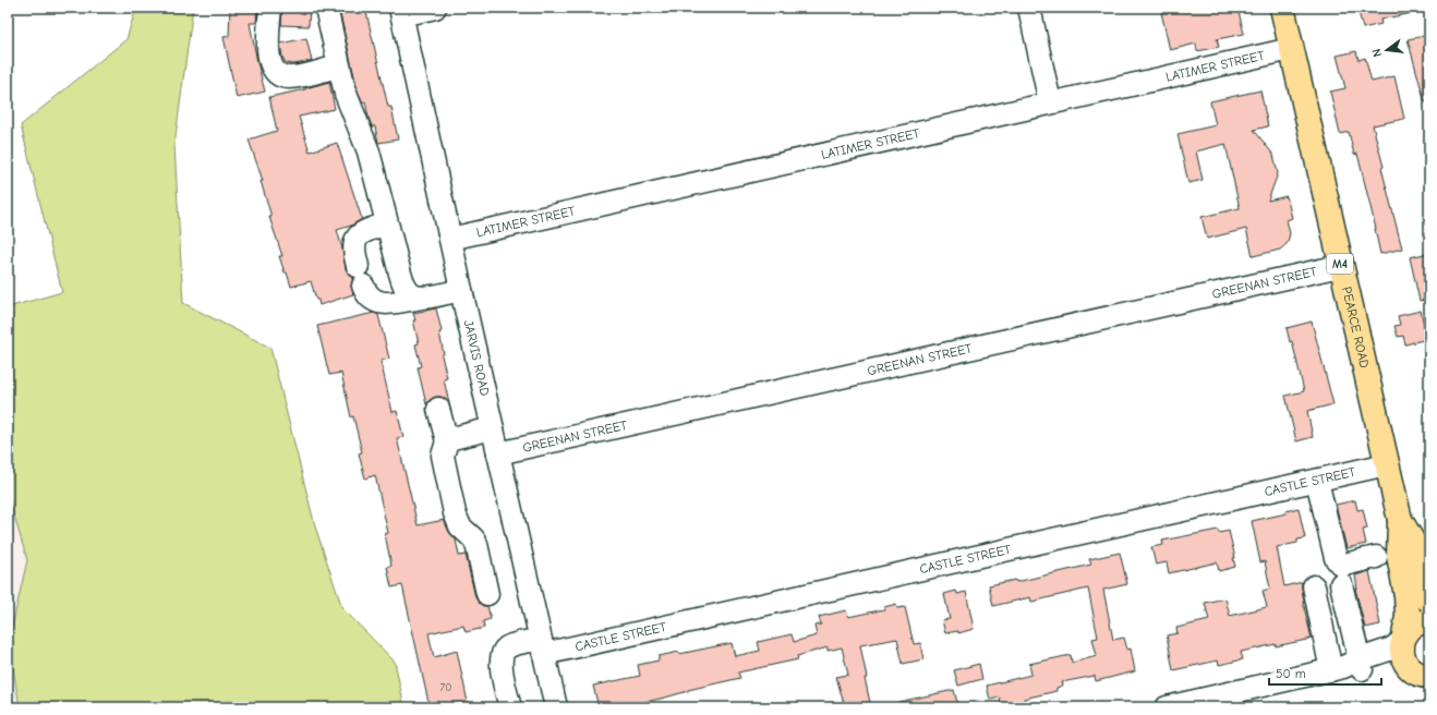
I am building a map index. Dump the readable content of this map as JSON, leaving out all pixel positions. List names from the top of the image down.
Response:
{
  "streets": {
    "main road": ["M4", "PEARCE ROAD"],
    "street": [
      "LATIMER STREET",
      "GREENAN STREET",
      "JARVIS ROAD",
      "CASTLE STREET"
    ]
  },
  "crossings": [
    ["LATIMER STREET", "PEARCE ROAD"],
    ["LATIMER STREET", "JARVIS ROAD"],
    ["GREENAN STREET", "PEARCE ROAD"],
    ["GREENAN STREET", "JARVIS ROAD"],
    ["PEARCE ROAD", "CASTLE STREET"],
    ["JARVIS ROAD", "CASTLE STREET"]
  ],
  "house_numbers": ["70"],
  "scale_bar": "50 m",
  "north": "left"
}
